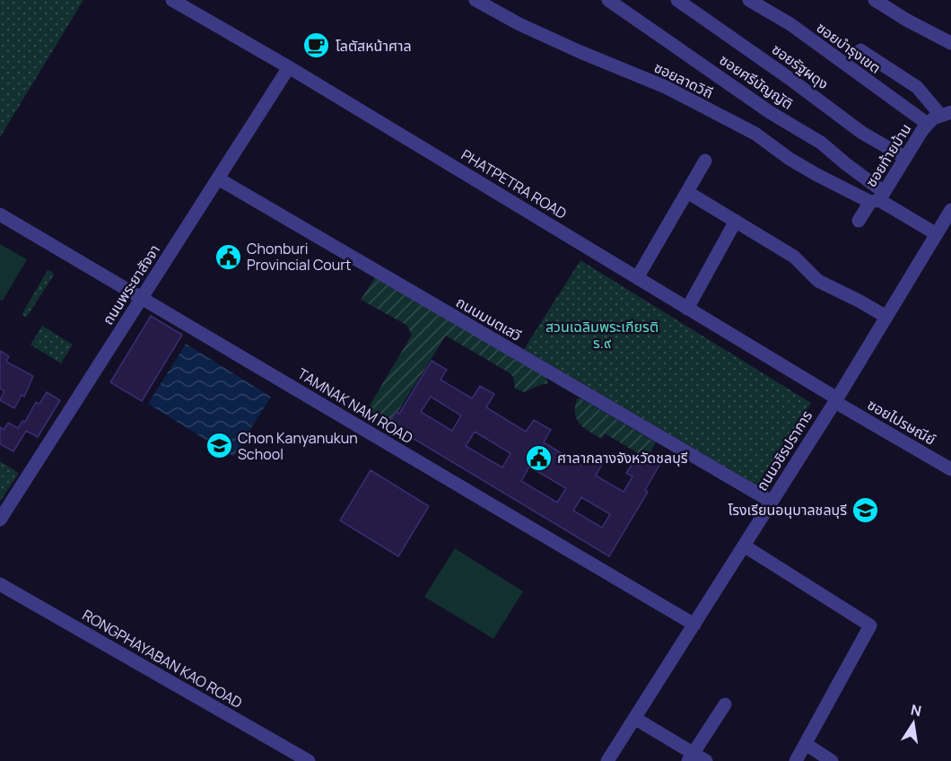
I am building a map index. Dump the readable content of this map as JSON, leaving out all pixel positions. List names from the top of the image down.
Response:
{
  "streets": {
    "street": [
      "ซอยบำรุงเขต",
      "ซอยรัฐผดุง",
      "ซอยลาดวิถี",
      "ซอยศรีบัญญัติ",
      "ซอยท้ายบ้าน",
      "PHATPETRA ROAD",
      "ถนนพระยาสัจจา",
      "ถนนมนตเสวี",
      "TAMNAK NAM ROAD",
      "ซอยไปรษณีย์",
      "ถนนวชิรปราการ",
      "RONGPHAYABAN KAO ROAD"
    ]
  },
  "crossings": [
    ["ซอยบำรุงเขต", "ซอยท้ายบ้าน"],
    ["ซอยรัฐผดุง", "ซอยท้ายบ้าน"],
    ["ซอยลาดวิถี", "ซอยศรีบัญญัติ"],
    ["ซอยลาดวิถี", "ซอยท้ายบ้าน"],
    ["ซอยลาดวิถี", "ถนนวชิรปราการ"],
    ["ซอยศรีบัญญัติ", "ซอยท้ายบ้าน"],
    ["PHATPETRA ROAD", "ถนนพระยาสัจจา"],
    ["PHATPETRA ROAD", "ซอยไปรษณีย์"],
    ["PHATPETRA ROAD", "ถนนวชิรปราการ"],
    ["ถนนพระยาสัจจา", "ถนนมนตเสวี"],
    ["ถนนพระยาสัจจา", "TAMNAK NAM ROAD"],
    ["ถนนมนตเสวี", "ถนนวชิรปราการ"],
    ["TAMNAK NAM ROAD", "ถนนวชิรปราการ"],
    ["ซอยไปรษณีย์", "ถนนวชิรปราการ"]
  ],
  "parks": ["สวนเฉลิมพระเกียรติ ร.๙"],
  "places": {
    "cafe": ["โลตัสหน้าศาล"],
    "public building": ["Chonburi Provincial Court", "ศาลากลางจังหวัดชลบุรี"],
    "school or university": ["Chon Kanyanukun School", "โรงเรียนอนุบาลชลบุรี"]
  },
  "north": "top"
}
